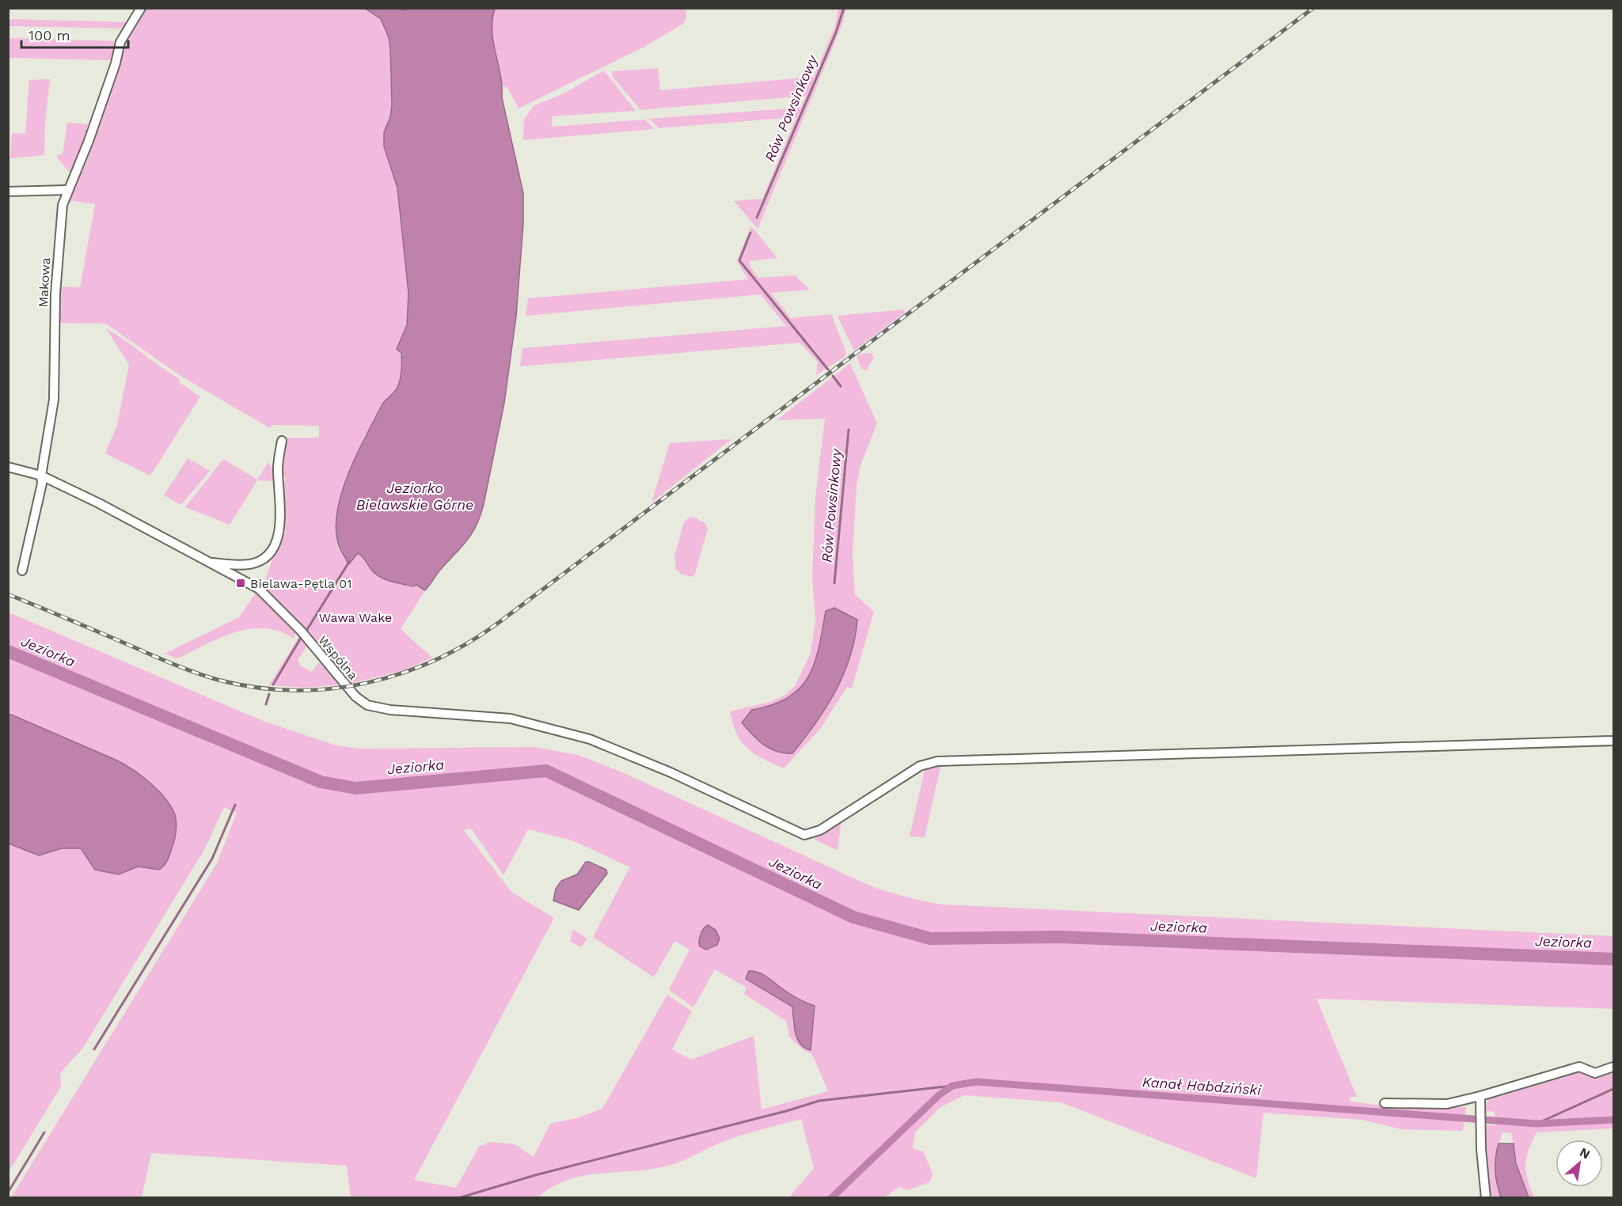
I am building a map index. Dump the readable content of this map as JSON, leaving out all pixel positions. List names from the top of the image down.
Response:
{
  "streets": {
    "street": ["Makowa", "Wspólna"]
  },
  "crossings": [
    ["Makowa", "Wspólna"]
  ],
  "water": [
    "Rów Powsinkowy",
    "Jeziorko Bielawskie Górne",
    "Jeziorka",
    "Kanał Habdziński"
  ],
  "parks": ["Wawa Wake"],
  "places": {
    "transit": ["Bielawa-Pętla 01"]
  },
  "scale_bar": "100 m",
  "north": "top right"
}
